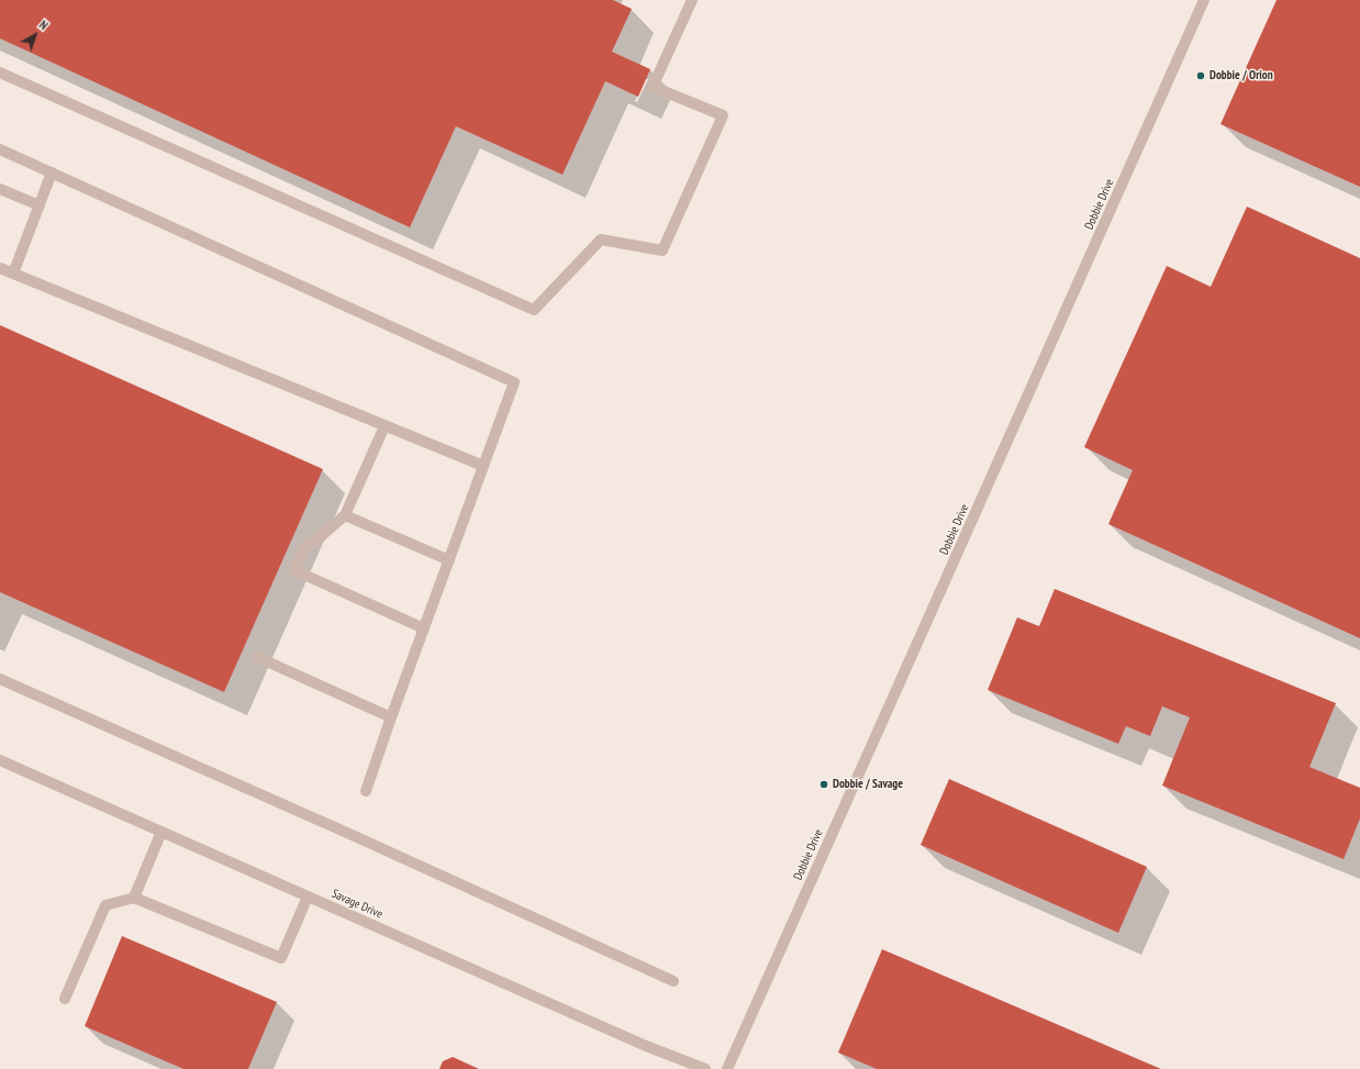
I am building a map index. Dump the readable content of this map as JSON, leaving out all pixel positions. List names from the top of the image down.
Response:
{
  "streets": {
    "street": ["Dobbie Drive", "Savage Drive"]
  },
  "places": ["Dobbie / Orion", "Dobbie / Savage"],
  "north": "top right"
}
